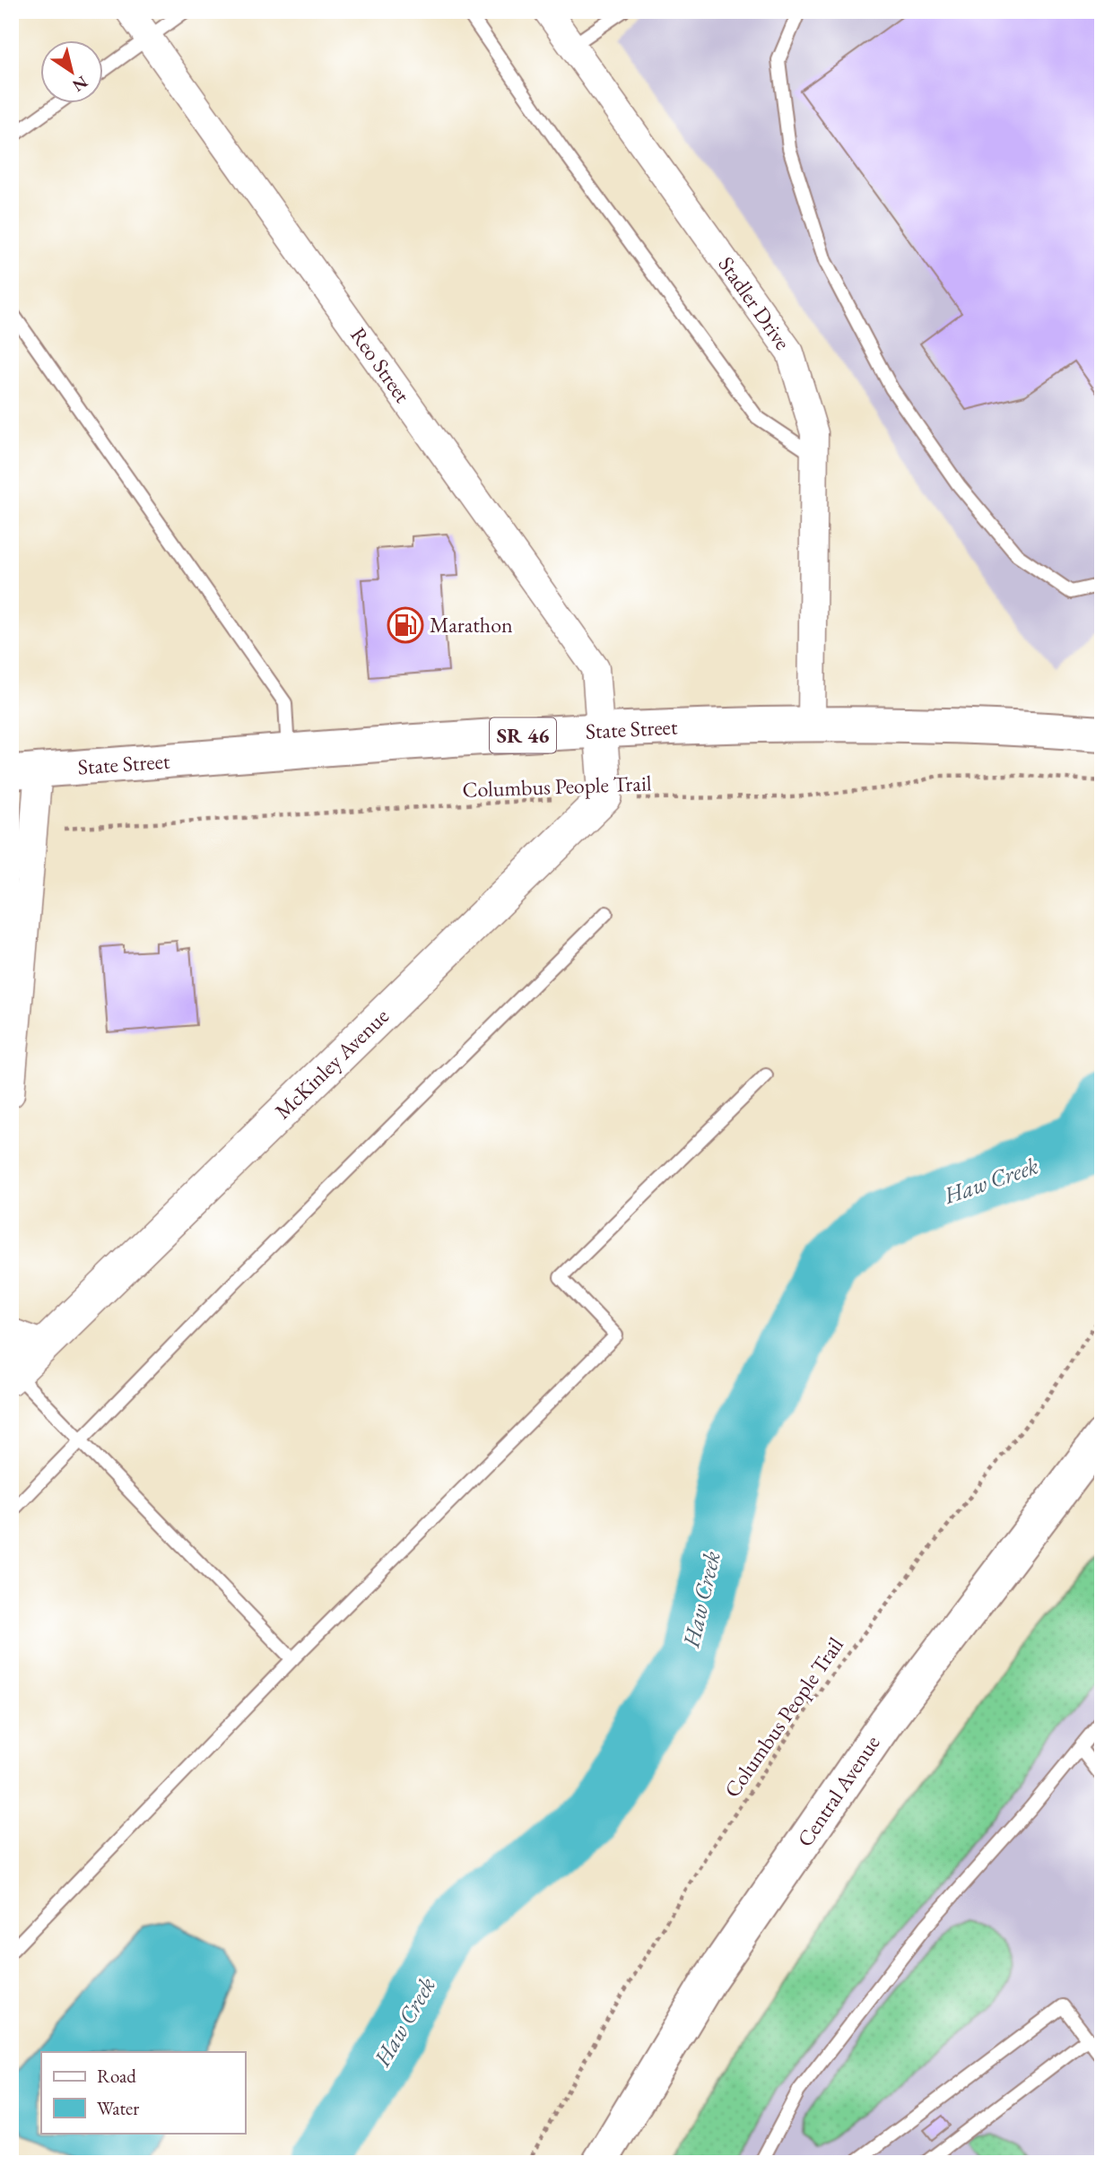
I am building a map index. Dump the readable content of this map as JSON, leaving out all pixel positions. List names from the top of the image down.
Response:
{
  "streets": {
    "main road": ["State Street", "SR 46", "Central Avenue"],
    "street": ["Stadler Drive", "Reo Street", "McKinley Avenue"],
    "path": ["Columbus People Trail"]
  },
  "crossings": [
    ["Stadler Drive", "State Street"],
    ["Reo Street", "State Street"],
    ["Columbus People Trail", "McKinley Avenue"]
  ],
  "water": ["Haw Creek"],
  "places": {
    "fuel station": ["Marathon"]
  },
  "legend": ["Road", "Water"],
  "north": "bottom right"
}
